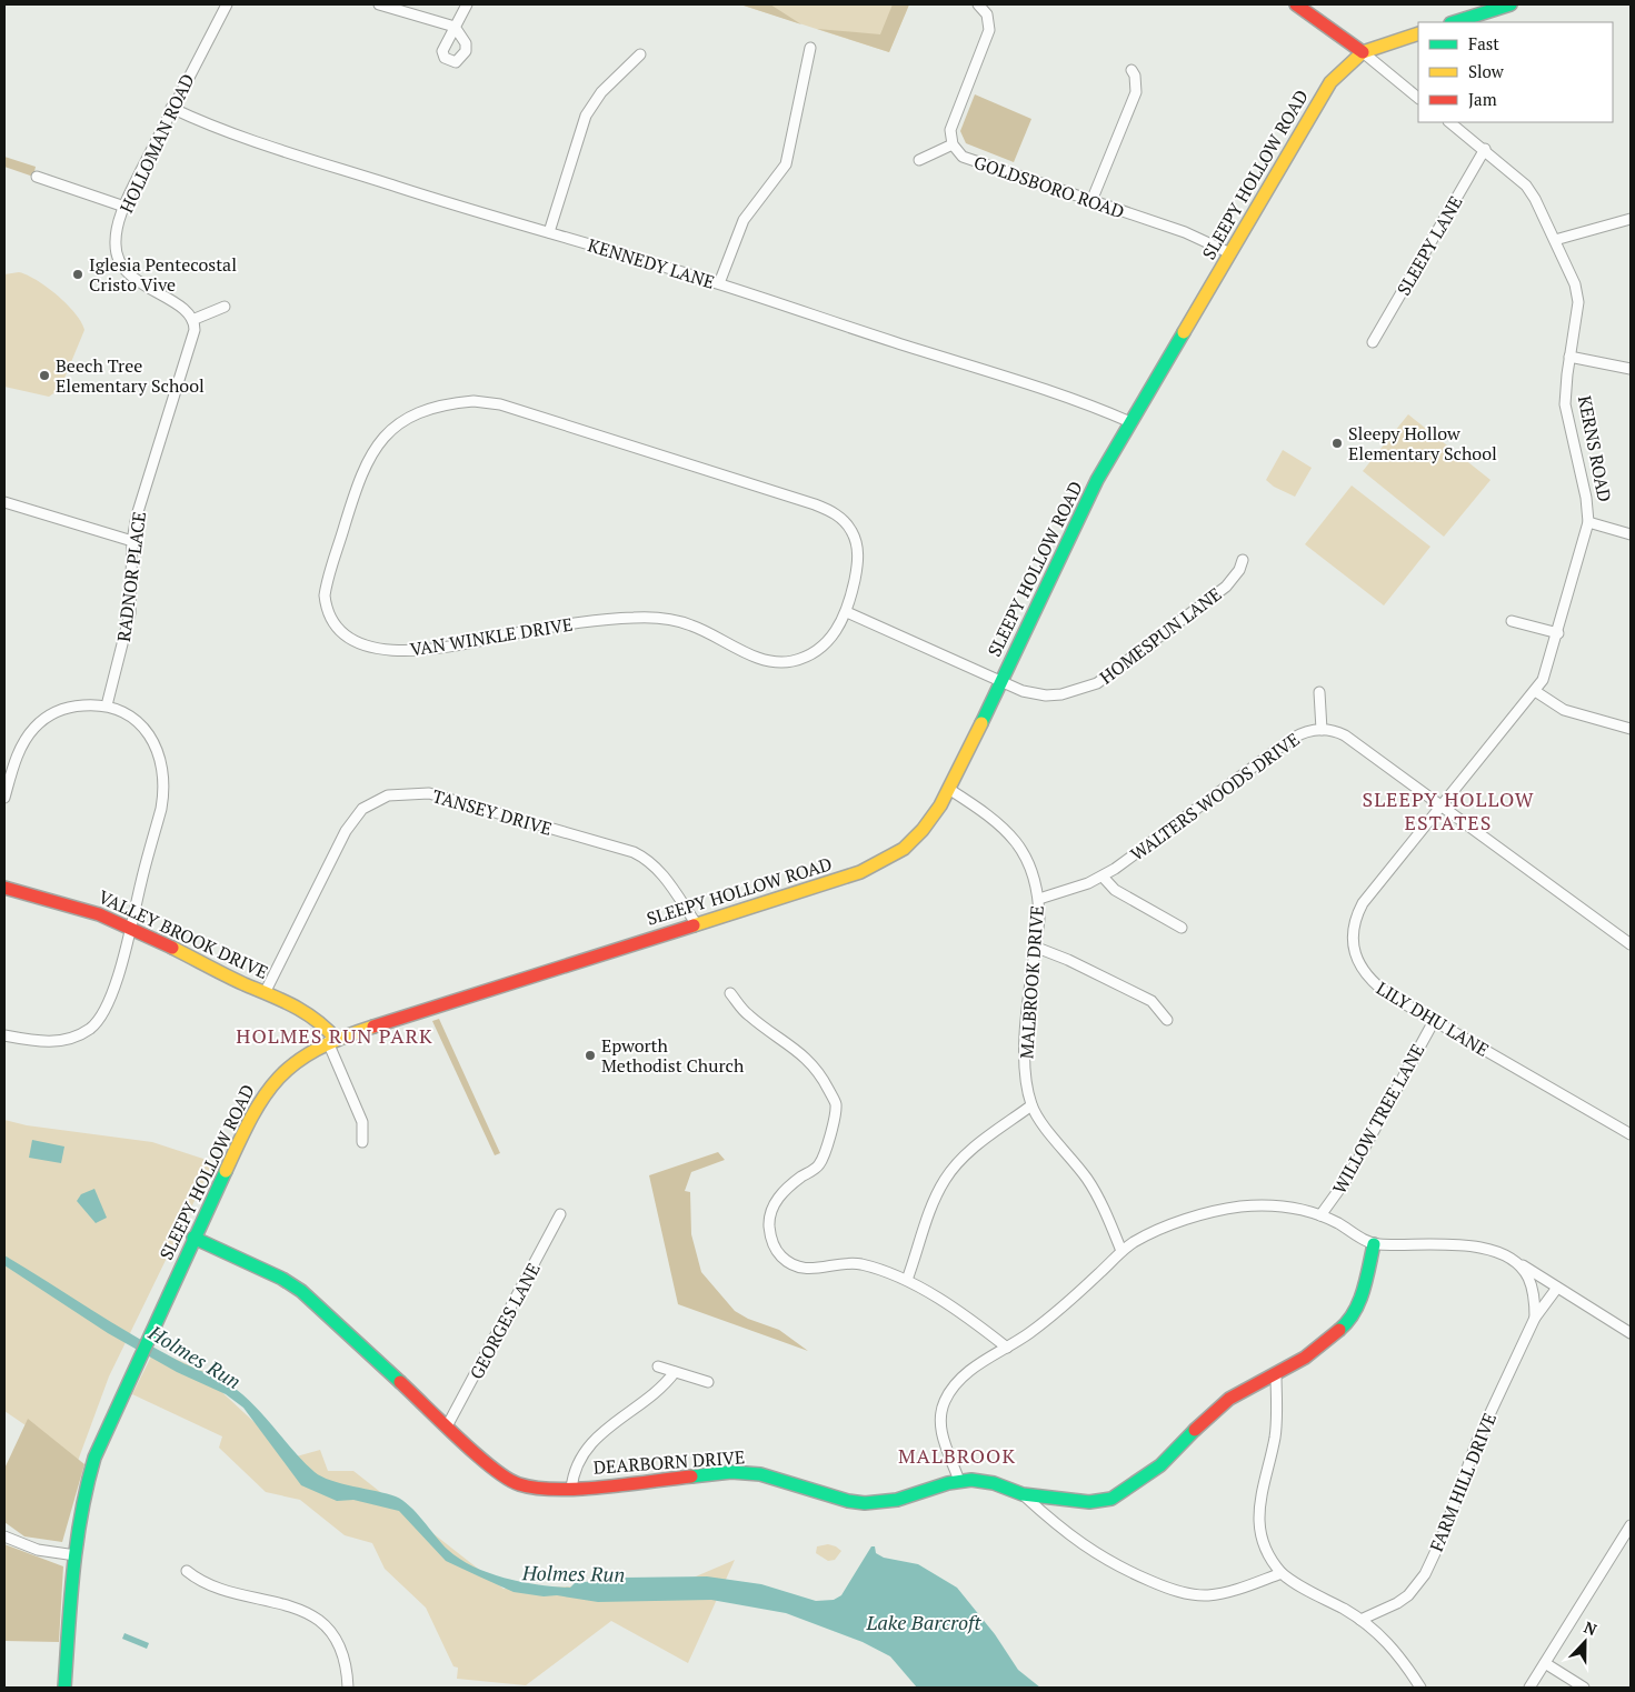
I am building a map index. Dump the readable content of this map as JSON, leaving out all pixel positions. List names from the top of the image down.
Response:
{
  "streets": {
    "main road": ["SLEEPY HOLLOW ROAD", "VALLEY BROOK DRIVE", "DEARBORN DRIVE"],
    "street": [
      "HOLLOMAN ROAD",
      "GOLDSBORO ROAD",
      "SLEEPY LANE",
      "KENNEDY LANE",
      "KERNS ROAD",
      "RADNOR PLACE",
      "HOMESPUN LANE",
      "VAN WINKLE DRIVE",
      "WALTERS WOODS DRIVE",
      "TANSEY DRIVE",
      "MALBROOK DRIVE",
      "LILY DHU LANE",
      "WILLOW TREE LANE",
      "GEORGES LANE",
      "FARM HILL DRIVE"
    ]
  },
  "crossings": [
    ["HOLLOMAN ROAD", "KENNEDY LANE"],
    ["HOLLOMAN ROAD", "RADNOR PLACE"],
    ["SLEEPY HOLLOW ROAD", "GOLDSBORO ROAD"],
    ["SLEEPY HOLLOW ROAD", "KENNEDY LANE"],
    ["SLEEPY HOLLOW ROAD", "HOMESPUN LANE"],
    ["SLEEPY HOLLOW ROAD", "TANSEY DRIVE"],
    ["SLEEPY HOLLOW ROAD", "VALLEY BROOK DRIVE"],
    ["SLEEPY HOLLOW ROAD", "MALBROOK DRIVE"],
    ["SLEEPY HOLLOW ROAD", "DEARBORN DRIVE"],
    ["SLEEPY LANE", "KERNS ROAD"],
    ["KERNS ROAD", "LILY DHU LANE"],
    ["WALTERS WOODS DRIVE", "MALBROOK DRIVE"],
    ["WALTERS WOODS DRIVE", "LILY DHU LANE"],
    ["TANSEY DRIVE", "VALLEY BROOK DRIVE"],
    ["LILY DHU LANE", "WILLOW TREE LANE"],
    ["GEORGES LANE", "DEARBORN DRIVE"]
  ],
  "districts": ["SLEEPY HOLLOW ESTATES", "HOLMES RUN PARK", "MALBROOK"],
  "water": ["Holmes Run", "Lake Barcroft"],
  "places": [
    "Iglesia Pentecostal Cristo Vive",
    "Beech Tree Elementary School",
    "Sleepy Hollow Elementary School",
    "Epworth Methodist Church"
  ],
  "legend": ["Fast", "Slow", "Jam"],
  "north": "top"
}
